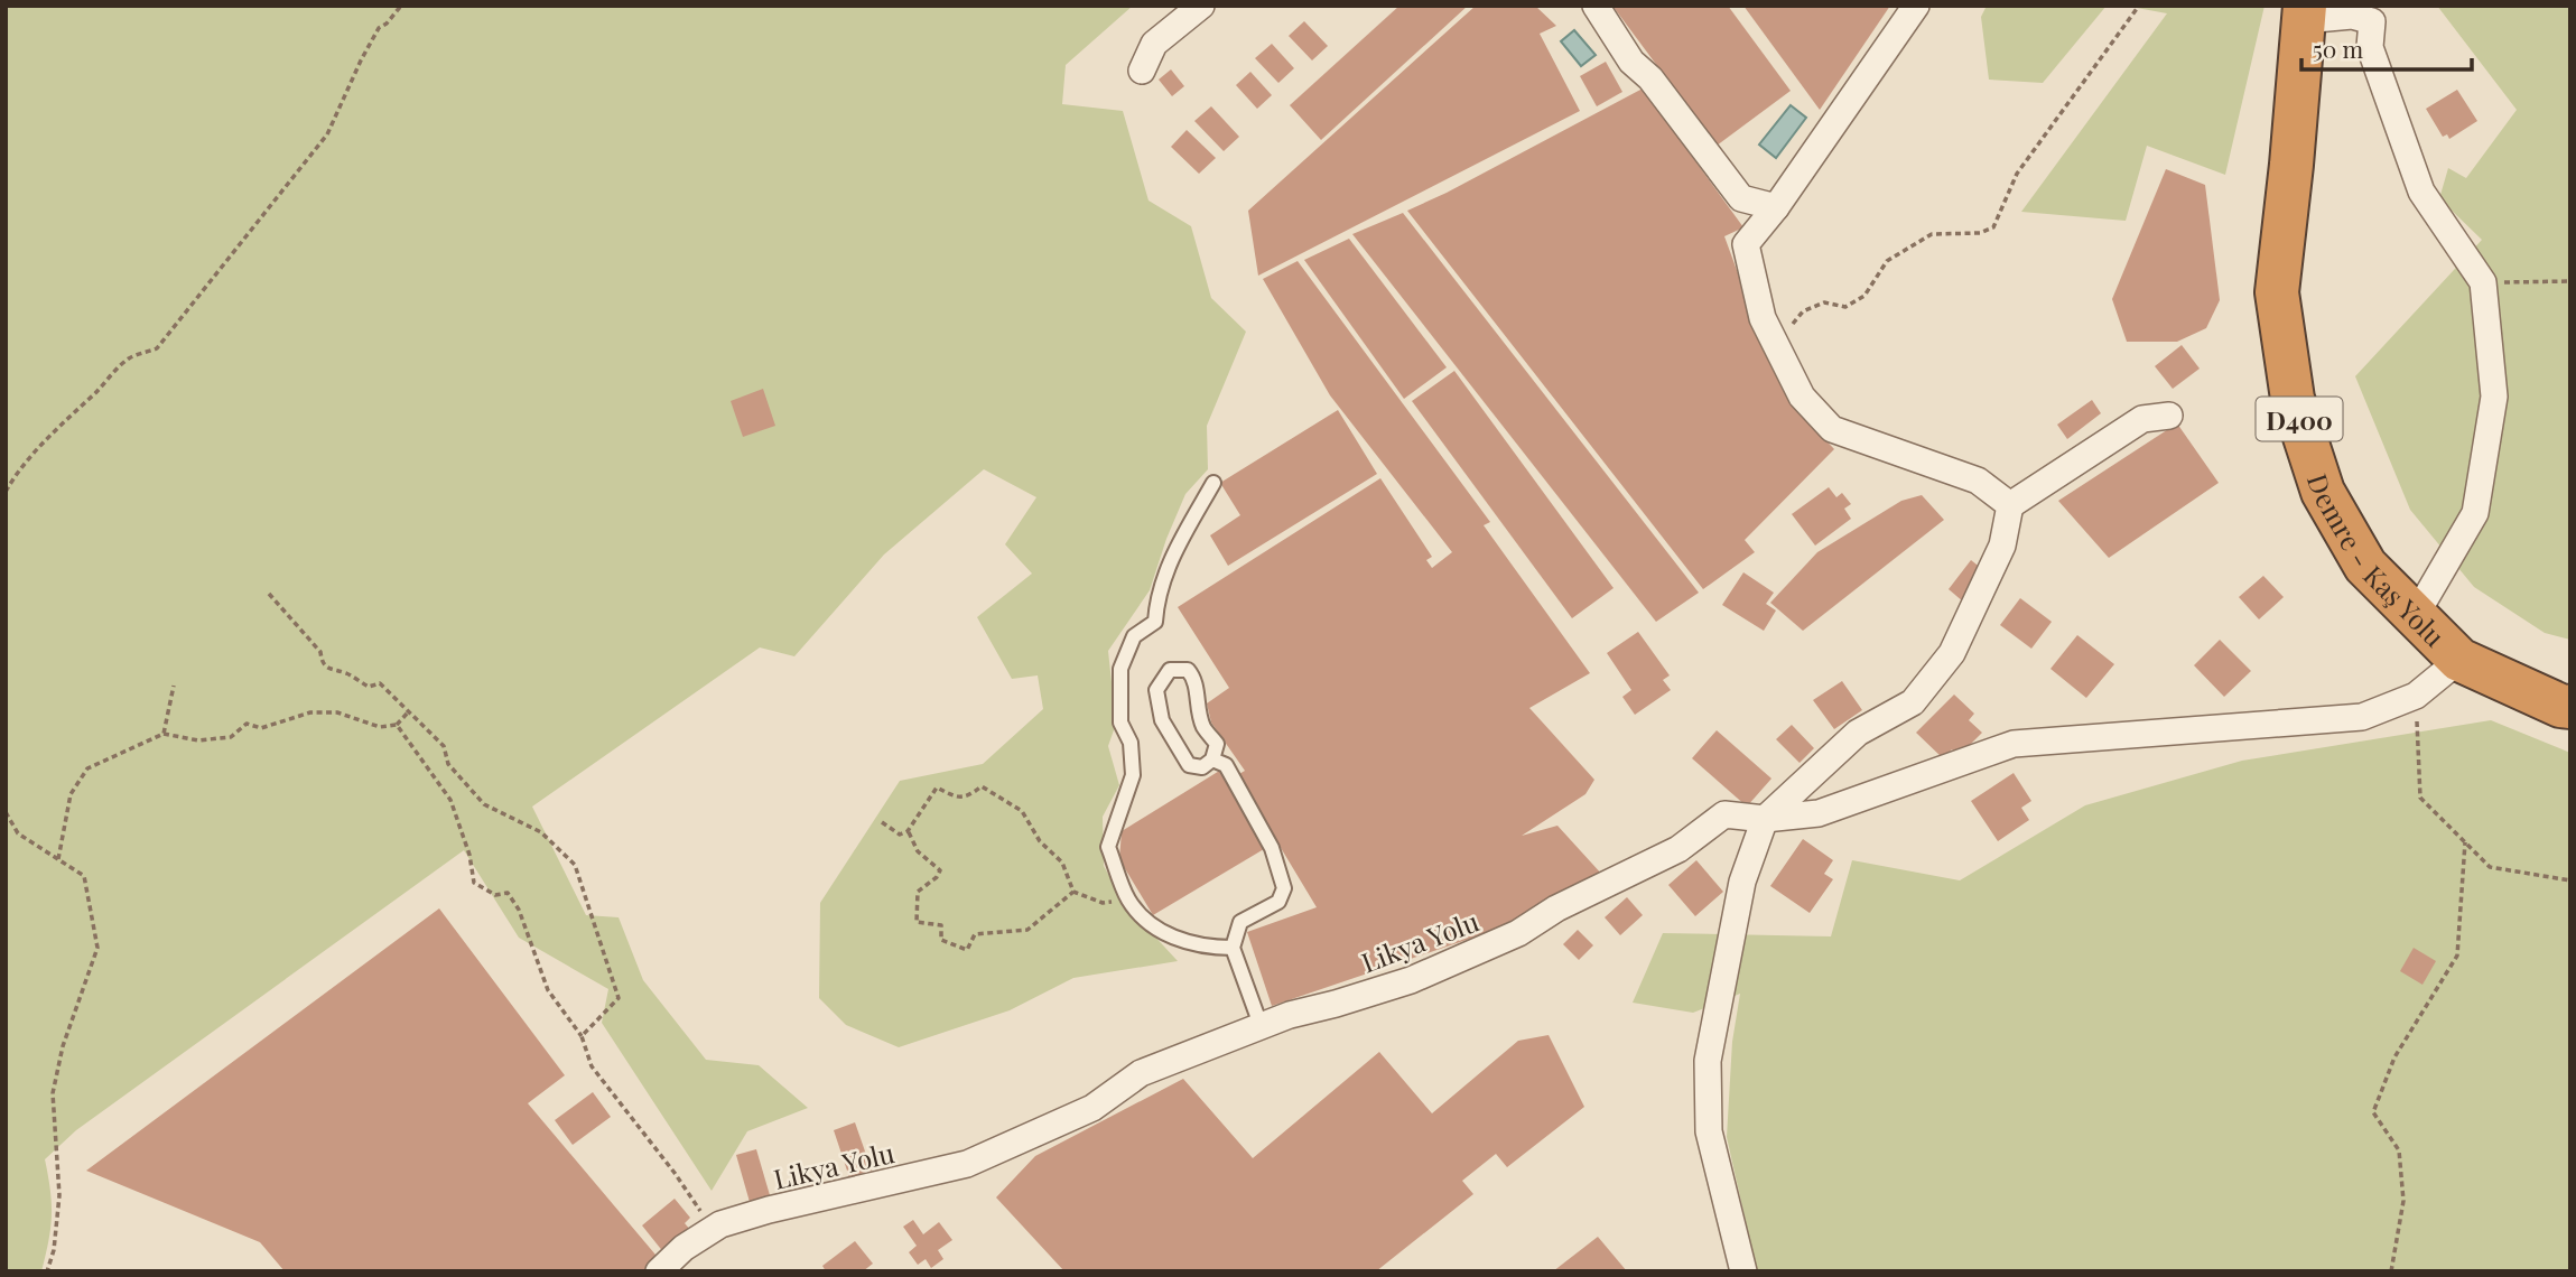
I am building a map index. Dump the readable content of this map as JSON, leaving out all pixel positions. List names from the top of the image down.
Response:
{
  "streets": {
    "highway": ["D400", "Demre - Kaş Yolu"],
    "street": ["Likya Yolu"]
  },
  "crossings": [
    ["Demre - Kaş Yolu", "Likya Yolu"]
  ],
  "scale_bar": "50 m"
}
